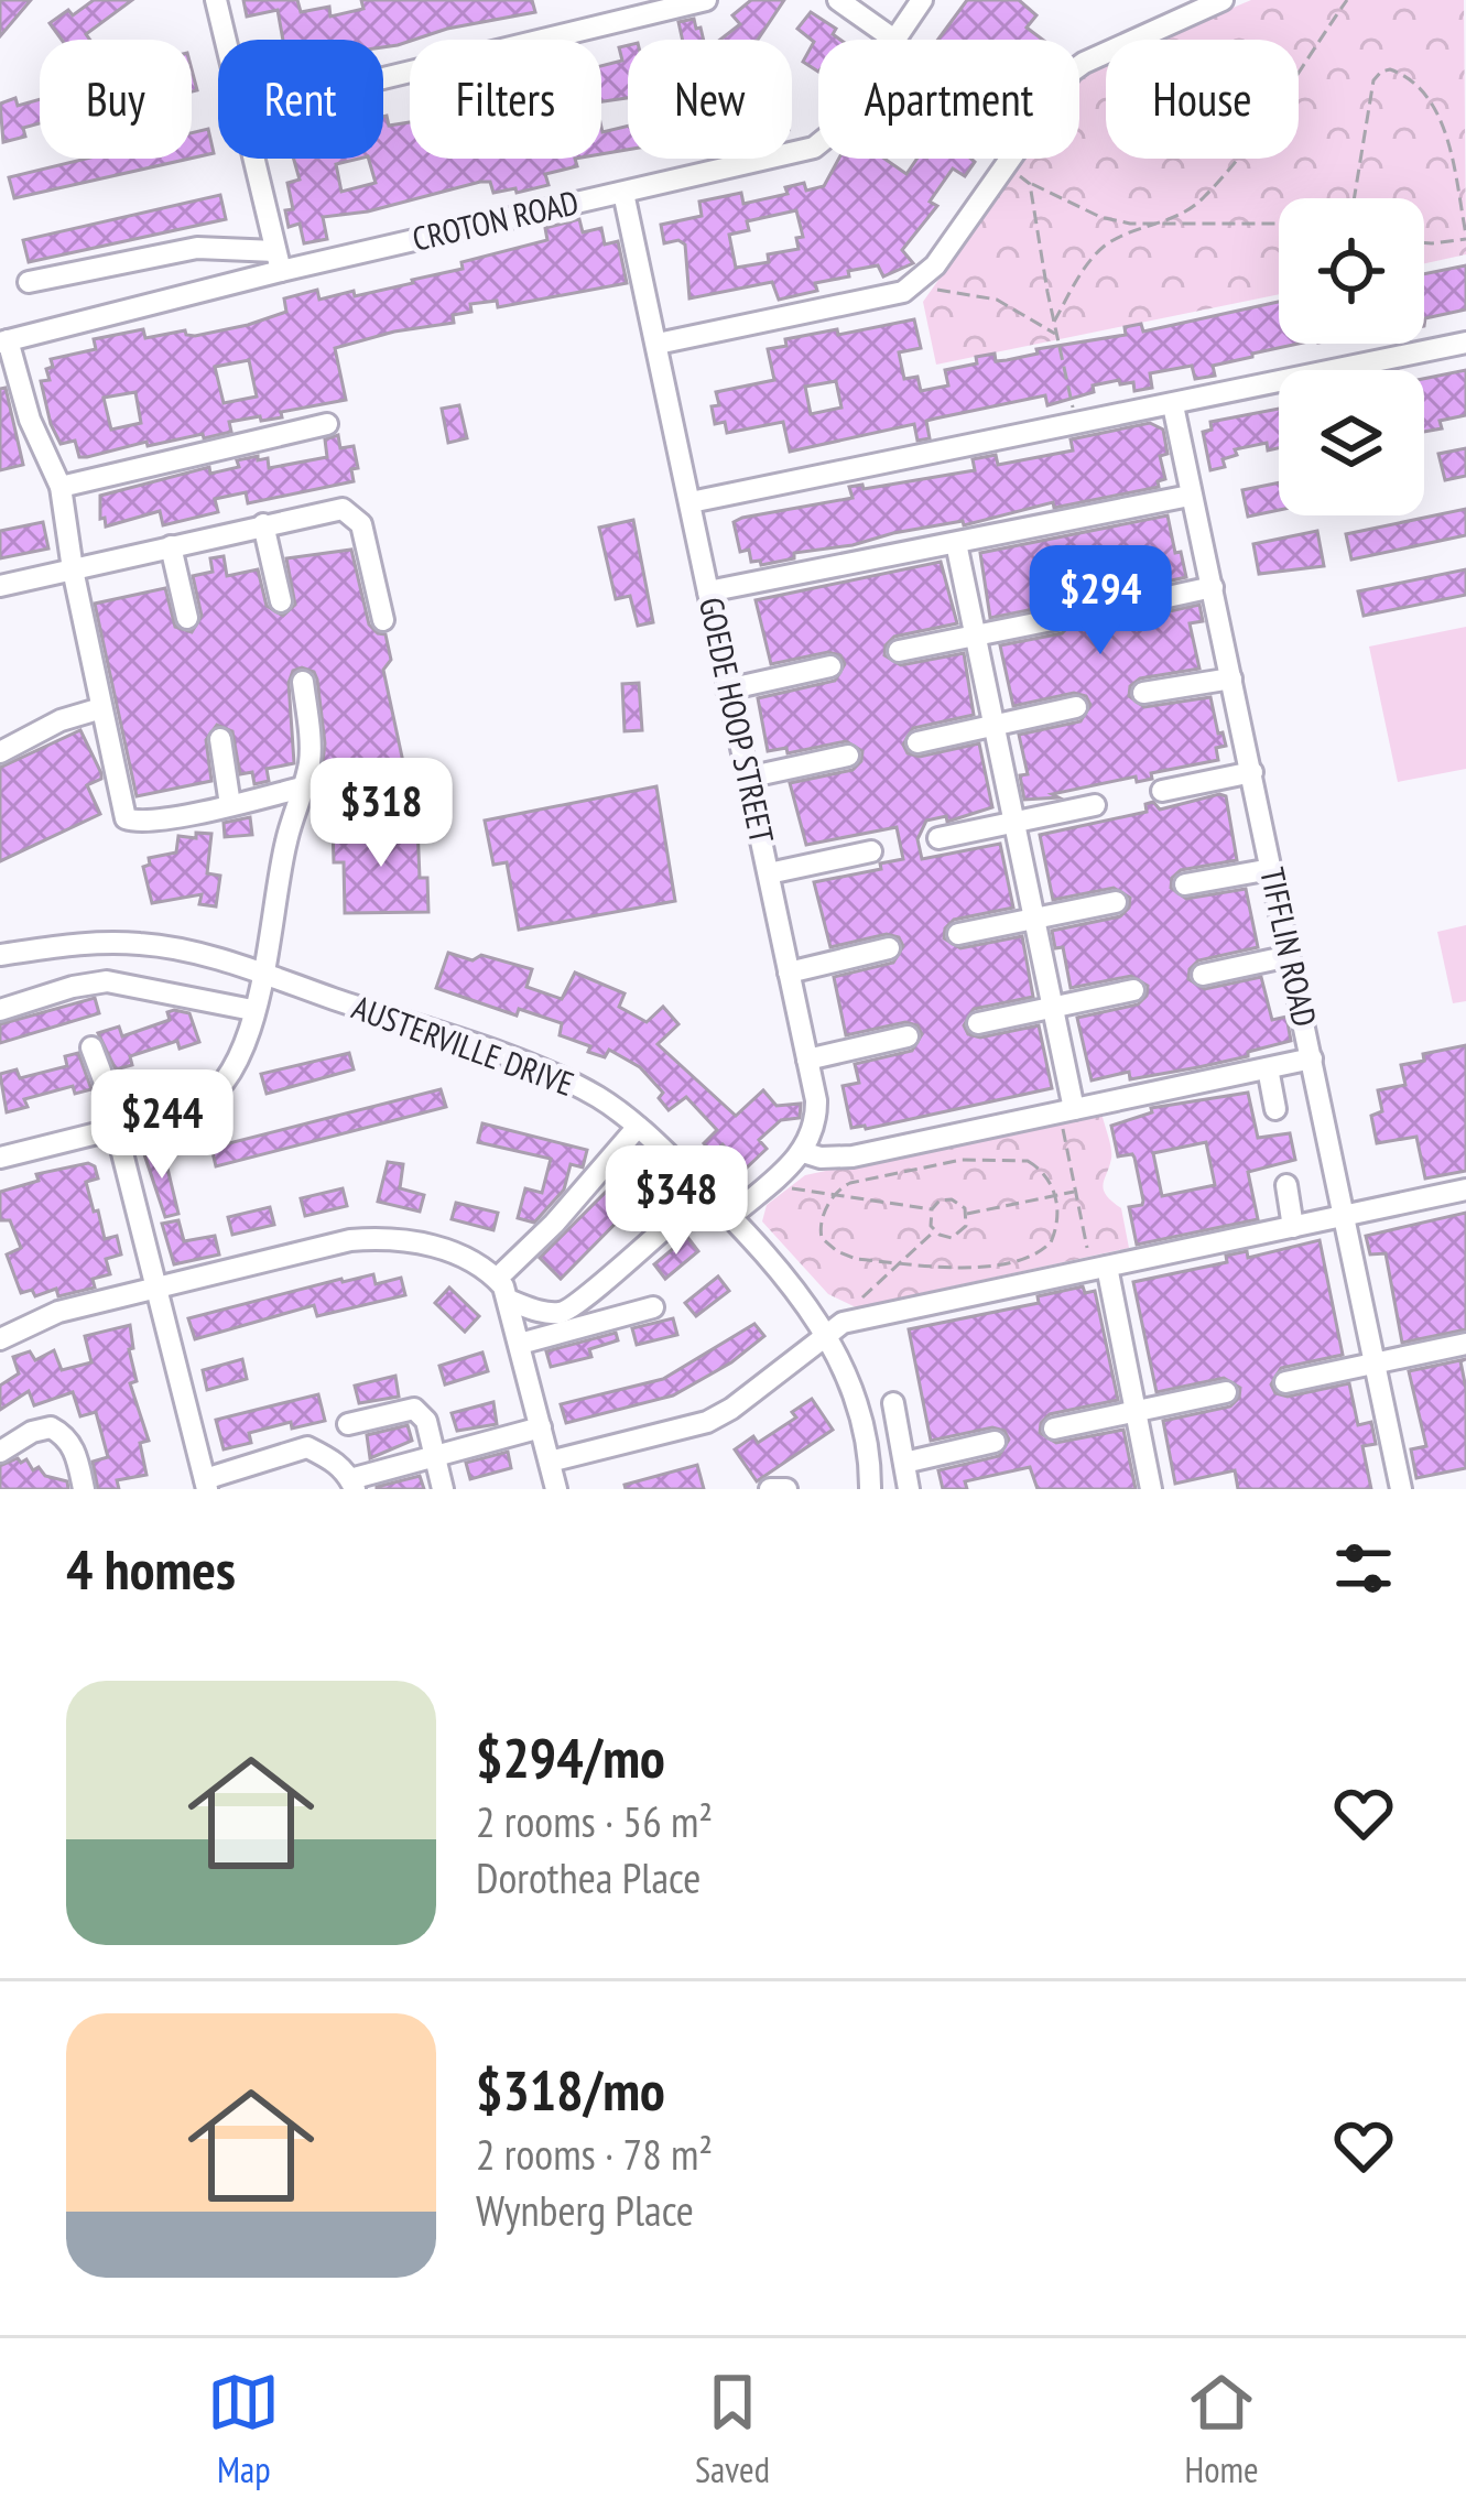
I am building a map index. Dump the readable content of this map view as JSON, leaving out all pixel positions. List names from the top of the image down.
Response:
{
  "streets": {
    "street": [
      "CROTON ROAD",
      "GOEDE HOOP STREET",
      "TIFFLIN ROAD",
      "AUSTERVILLE DRIVE"
    ]
  },
  "crossings": [
    ["CROTON ROAD", "GOEDE HOOP STREET"]
  ],
  "page": {
    "chip": [
      "Buy",
      "Rent",
      "Filters",
      "New",
      "Apartment",
      "House"
    ],
    "price": [
      "$294",
      "$318",
      "$244",
      "$348"
    ],
    "heading": "4 homes",
    "list": [
      {
        "name": "$294/mo",
        "note": "2 rooms · 56 m² · Dorothea Place"
      },
      {
        "name": "$318/mo",
        "note": "2 rooms · 78 m² · Wynberg Place"
      }
    ],
    "tabs": ["Map", "Saved", "Home"]
  }
}
